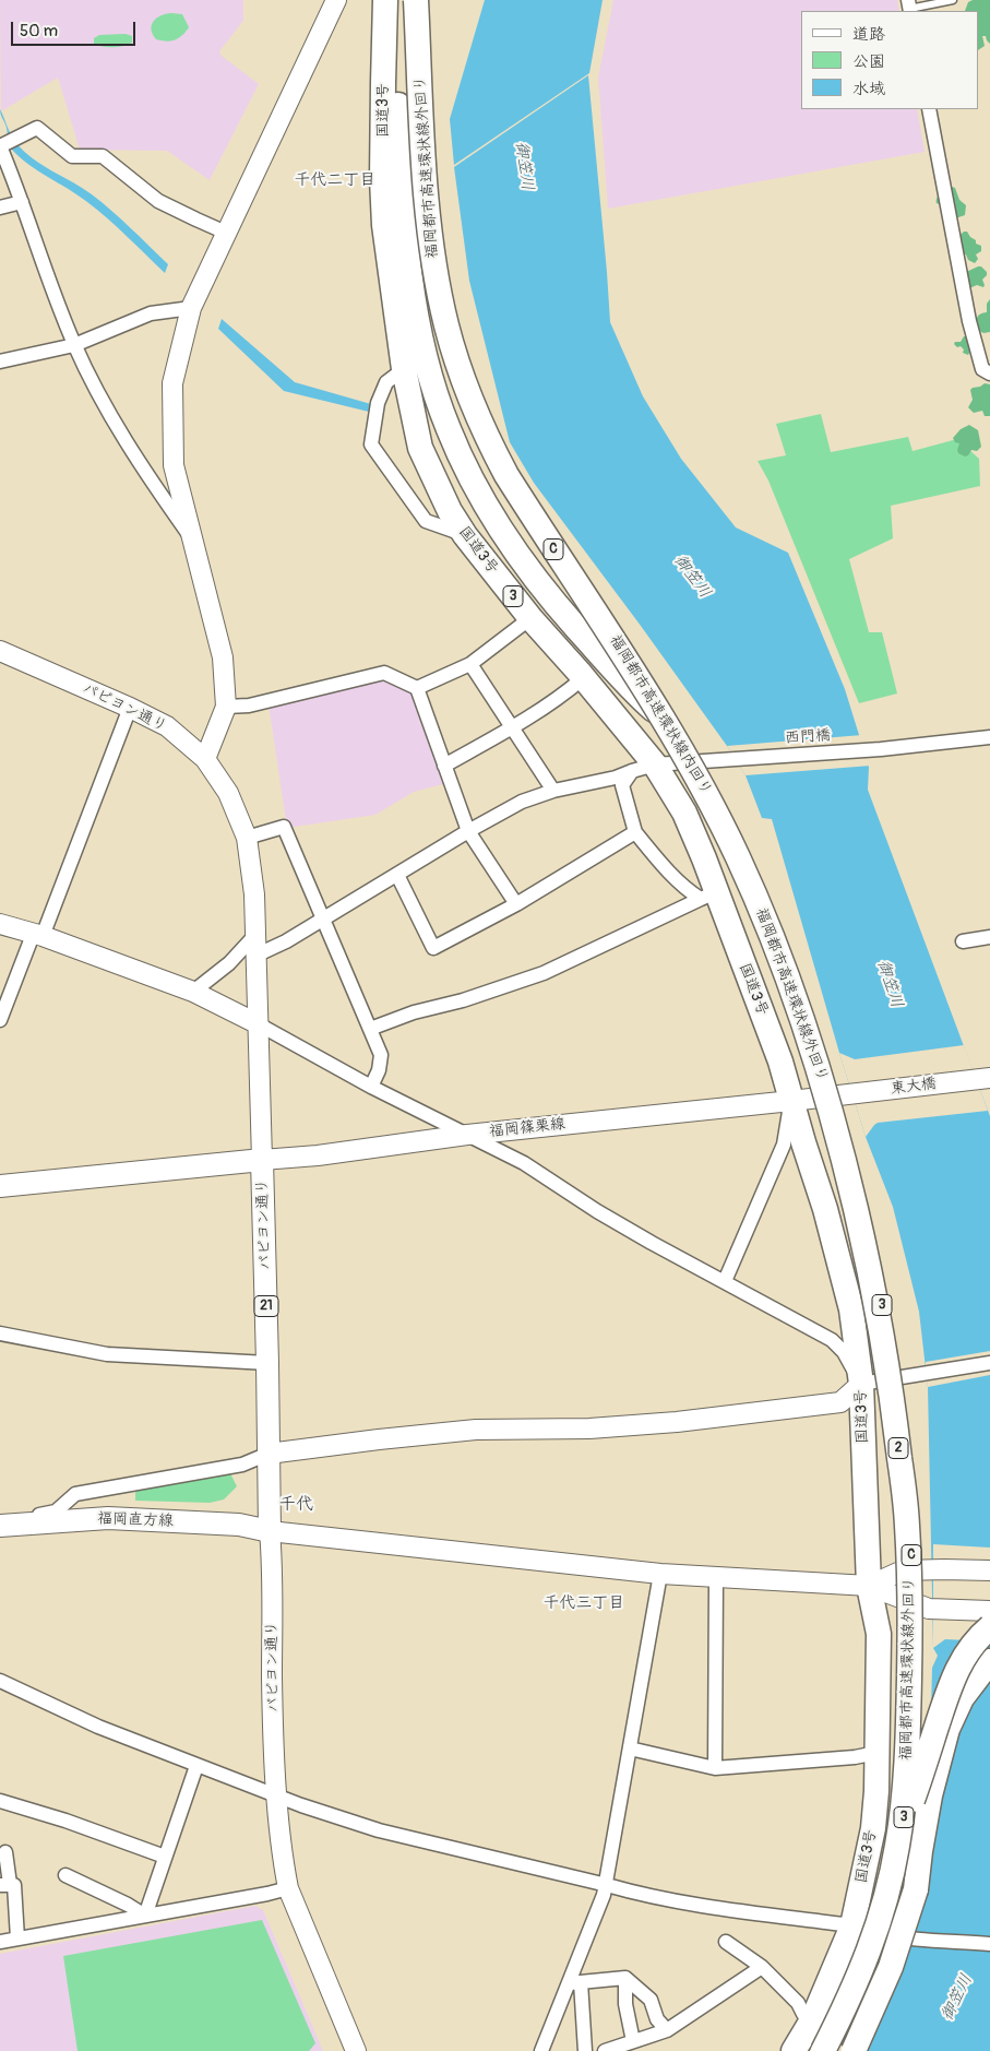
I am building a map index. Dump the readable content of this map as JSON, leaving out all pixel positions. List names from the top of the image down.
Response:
{
  "streets": {
    "highway": [
      "国道3号",
      "福岡都市高速環状線外回り",
      "C",
      "3",
      "福岡都市高速環状線内回り",
      "2"
    ],
    "main road": ["パピヨン通り", "21", "福岡直方線"],
    "street": ["西門橋", "東大橋", "福岡篠栗線"]
  },
  "crossings": [
    ["国道3号", "西門橋"],
    ["国道3号", "東大橋"],
    ["国道3号", "福岡篠栗線"],
    ["福岡都市高速環状線外回り", "福岡都市高速環状線内回り"],
    ["パピヨン通り", "西門橋"],
    ["パピヨン通り", "福岡篠栗線"],
    ["パピヨン通り", "福岡直方線"],
    ["東大橋", "福岡篠栗線"]
  ],
  "districts": ["千代二丁目", "千代", "千代三丁目"],
  "water": ["御笠川"],
  "legend": ["道路", "公園", "水域"],
  "scale_bar": "50 m"
}
